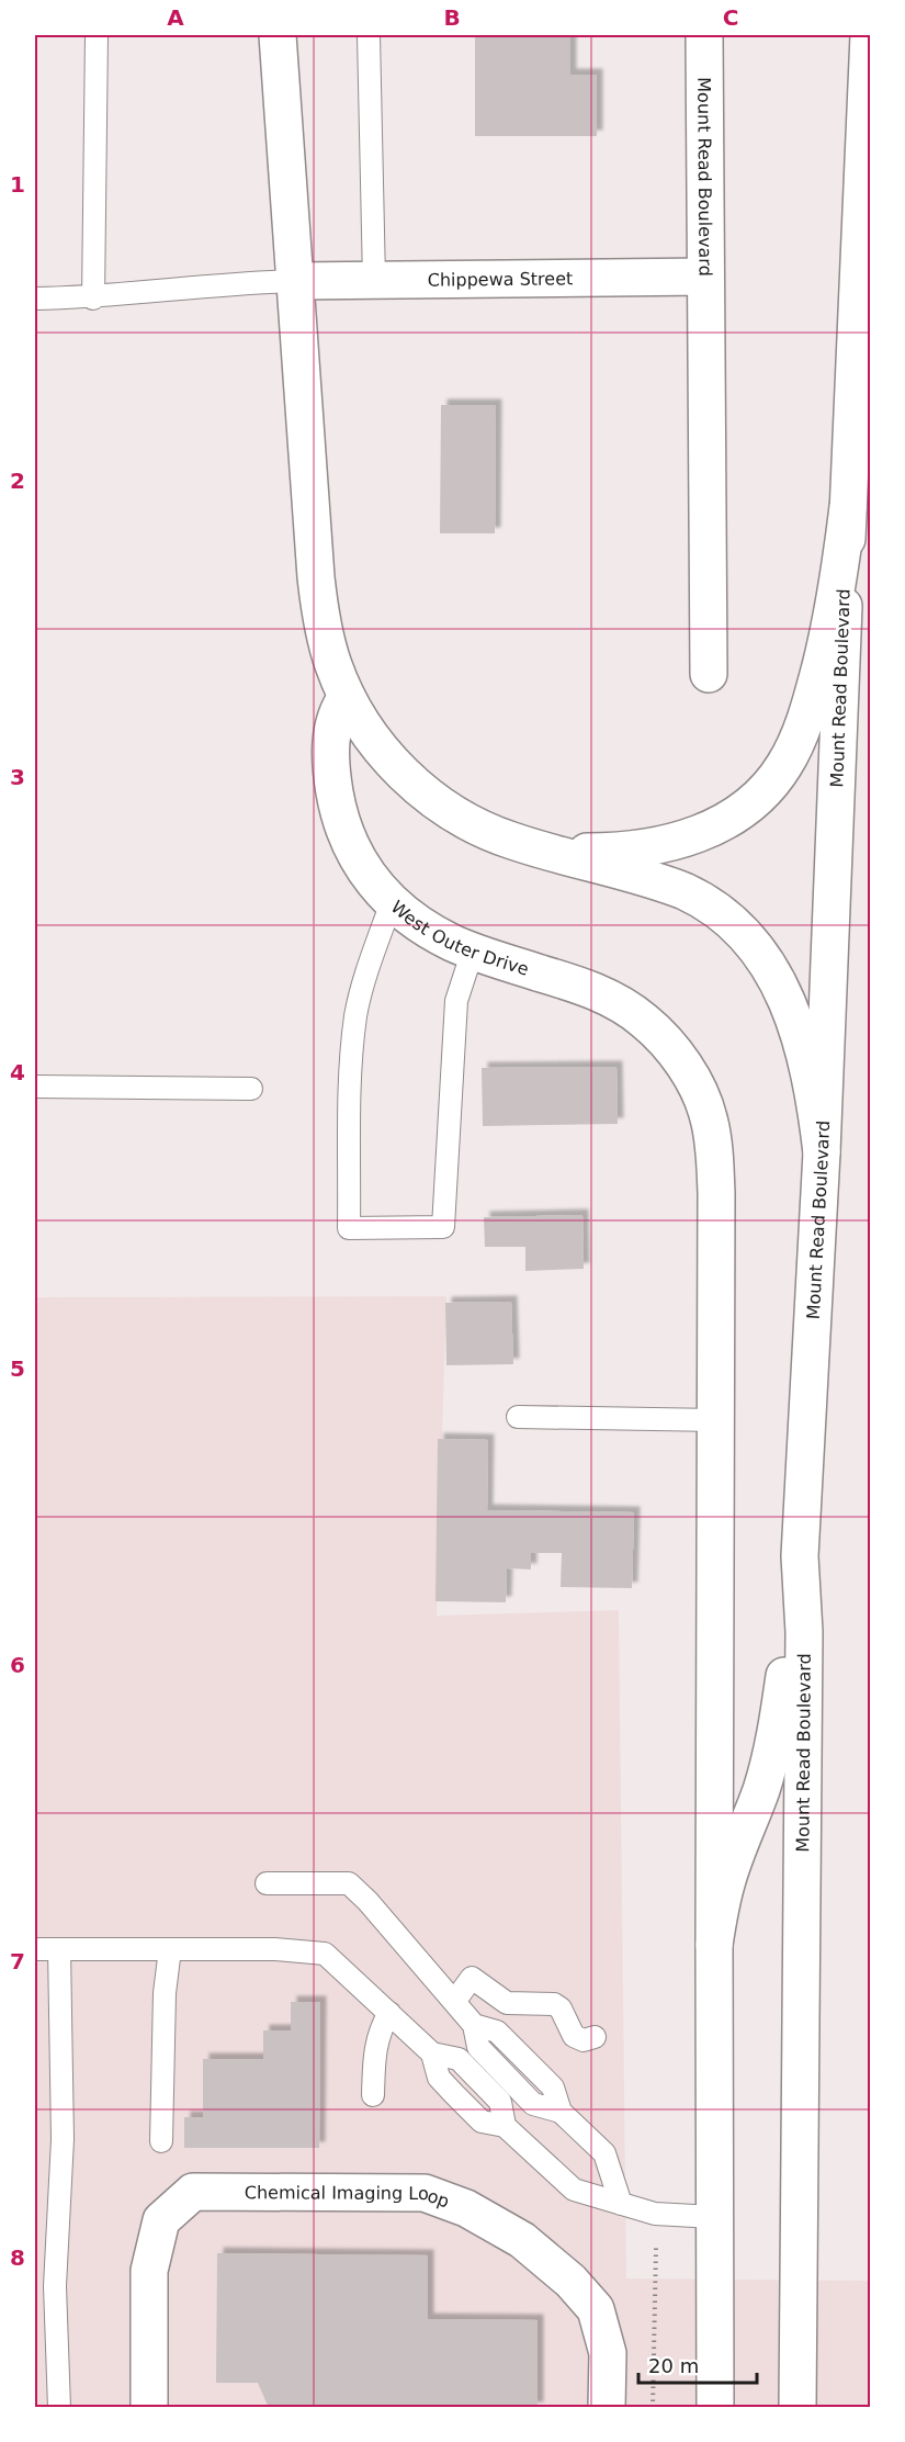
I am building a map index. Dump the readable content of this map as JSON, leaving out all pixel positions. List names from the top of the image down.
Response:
{
  "streets": {
    "main road": [
      "Mount Read Boulevard",
      "Chippewa Street",
      "West Outer Drive",
      "Chemical Imaging Loop"
    ]
  },
  "crossings": [
    ["Mount Read Boulevard", "Chippewa Street"]
  ],
  "scale_bar": "20 m",
  "grid": {
    "columns": ["A", "B", "C"],
    "rows": [
      "1",
      "2",
      "3",
      "4",
      "5",
      "6",
      "7",
      "8"
    ]
  }
}
